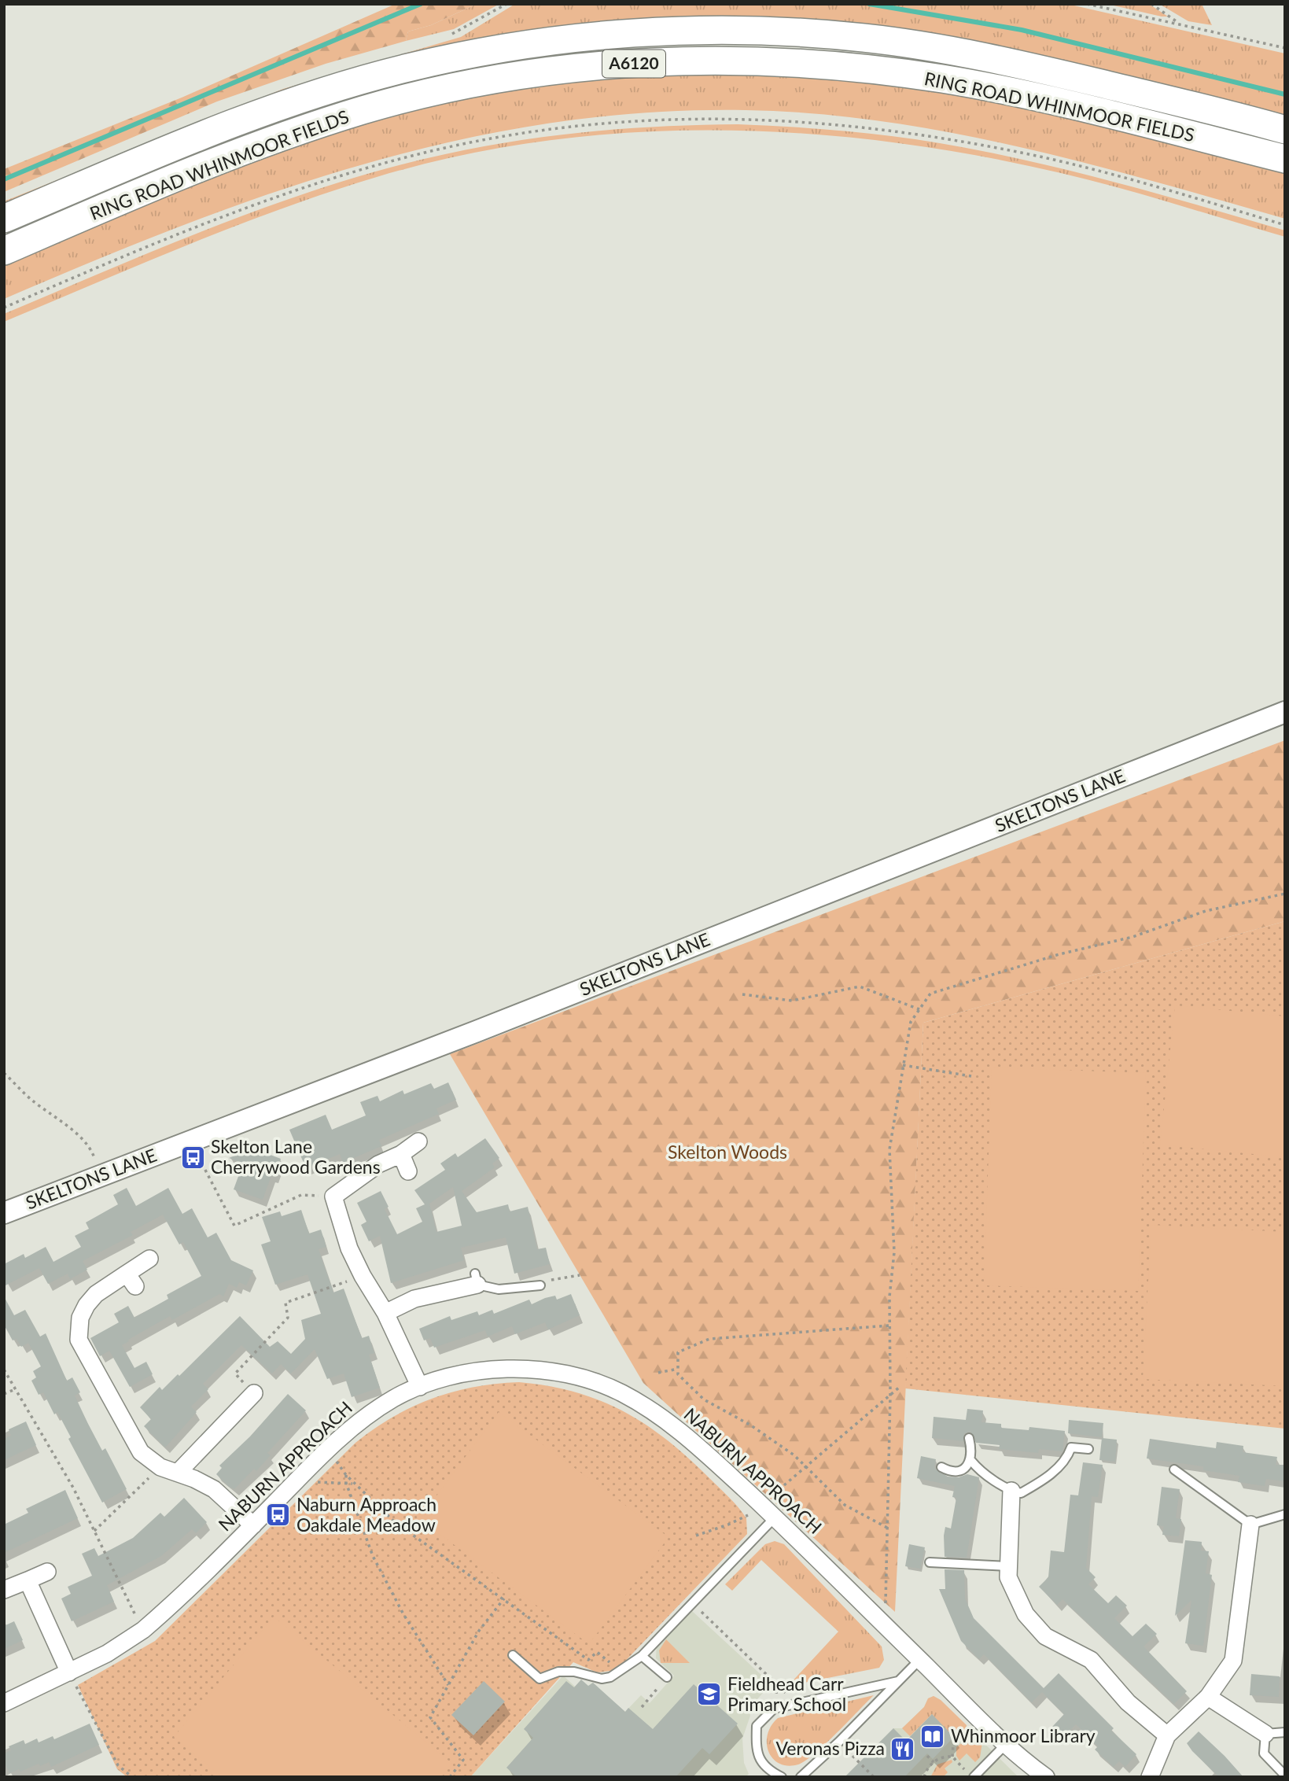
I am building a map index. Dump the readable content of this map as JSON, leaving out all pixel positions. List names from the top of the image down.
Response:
{
  "streets": {
    "highway": ["A6120", "RING ROAD WHINMOOR FIELDS"],
    "street": ["SKELTONS LANE", "NABURN APPROACH"]
  },
  "parks": ["Skelton Woods"],
  "places": {
    "bus stop": ["Skelton Lane Cherrywood Gardens", "Naburn Approach Oakdale Meadow"],
    "school or university": ["Fieldhead Carr Primary School"],
    "library": ["Whinmoor Library"],
    "restaurant": ["Veronas Pizza"]
  }
}
